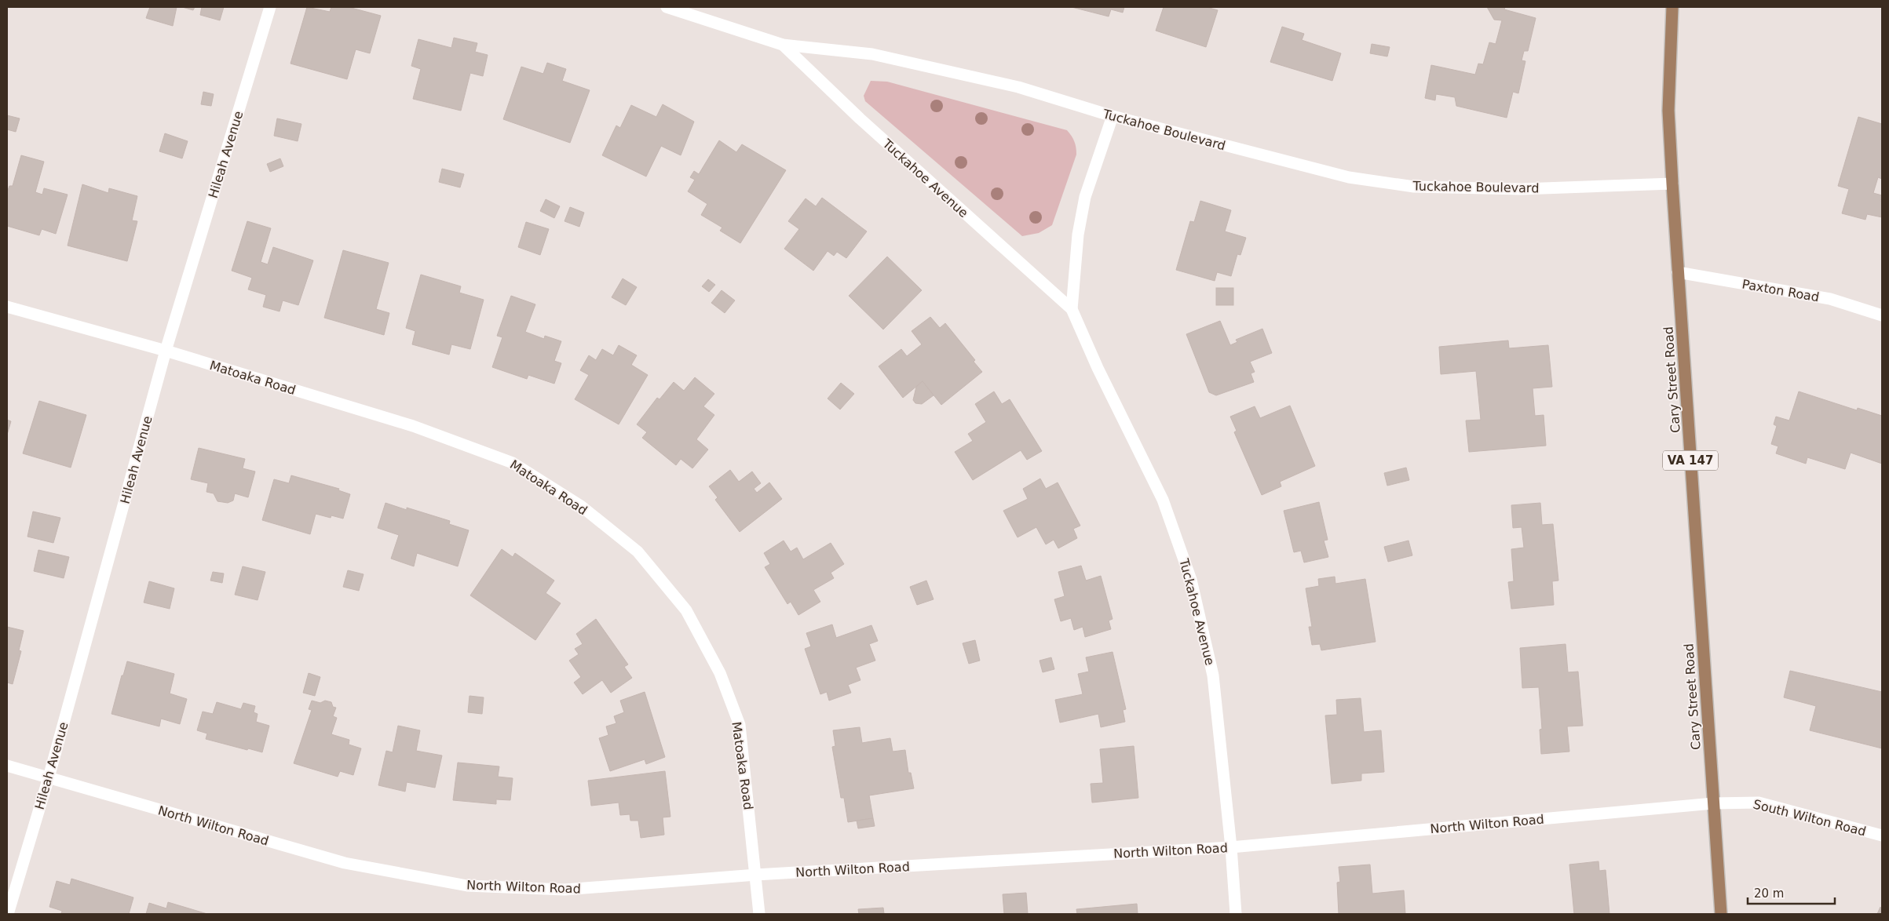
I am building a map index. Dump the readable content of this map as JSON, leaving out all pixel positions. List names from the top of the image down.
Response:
{
  "streets": {
    "main road": ["Cary Street Road", "VA 147"],
    "street": [
      "Tuckahoe Boulevard",
      "Hileah Avenue",
      "Tuckahoe Avenue",
      "Paxton Road",
      "Matoaka Road",
      "South Wilton Road",
      "North Wilton Road"
    ]
  },
  "crossings": [
    ["Tuckahoe Boulevard", "Tuckahoe Avenue"],
    ["Tuckahoe Boulevard", "Cary Street Road"],
    ["Hileah Avenue", "Matoaka Road"],
    ["Hileah Avenue", "North Wilton Road"],
    ["Tuckahoe Avenue", "North Wilton Road"],
    ["Paxton Road", "Cary Street Road"],
    ["Matoaka Road", "North Wilton Road"],
    ["Cary Street Road", "South Wilton Road"],
    ["Cary Street Road", "North Wilton Road"],
    ["South Wilton Road", "North Wilton Road"]
  ],
  "scale_bar": "20 m"
}
